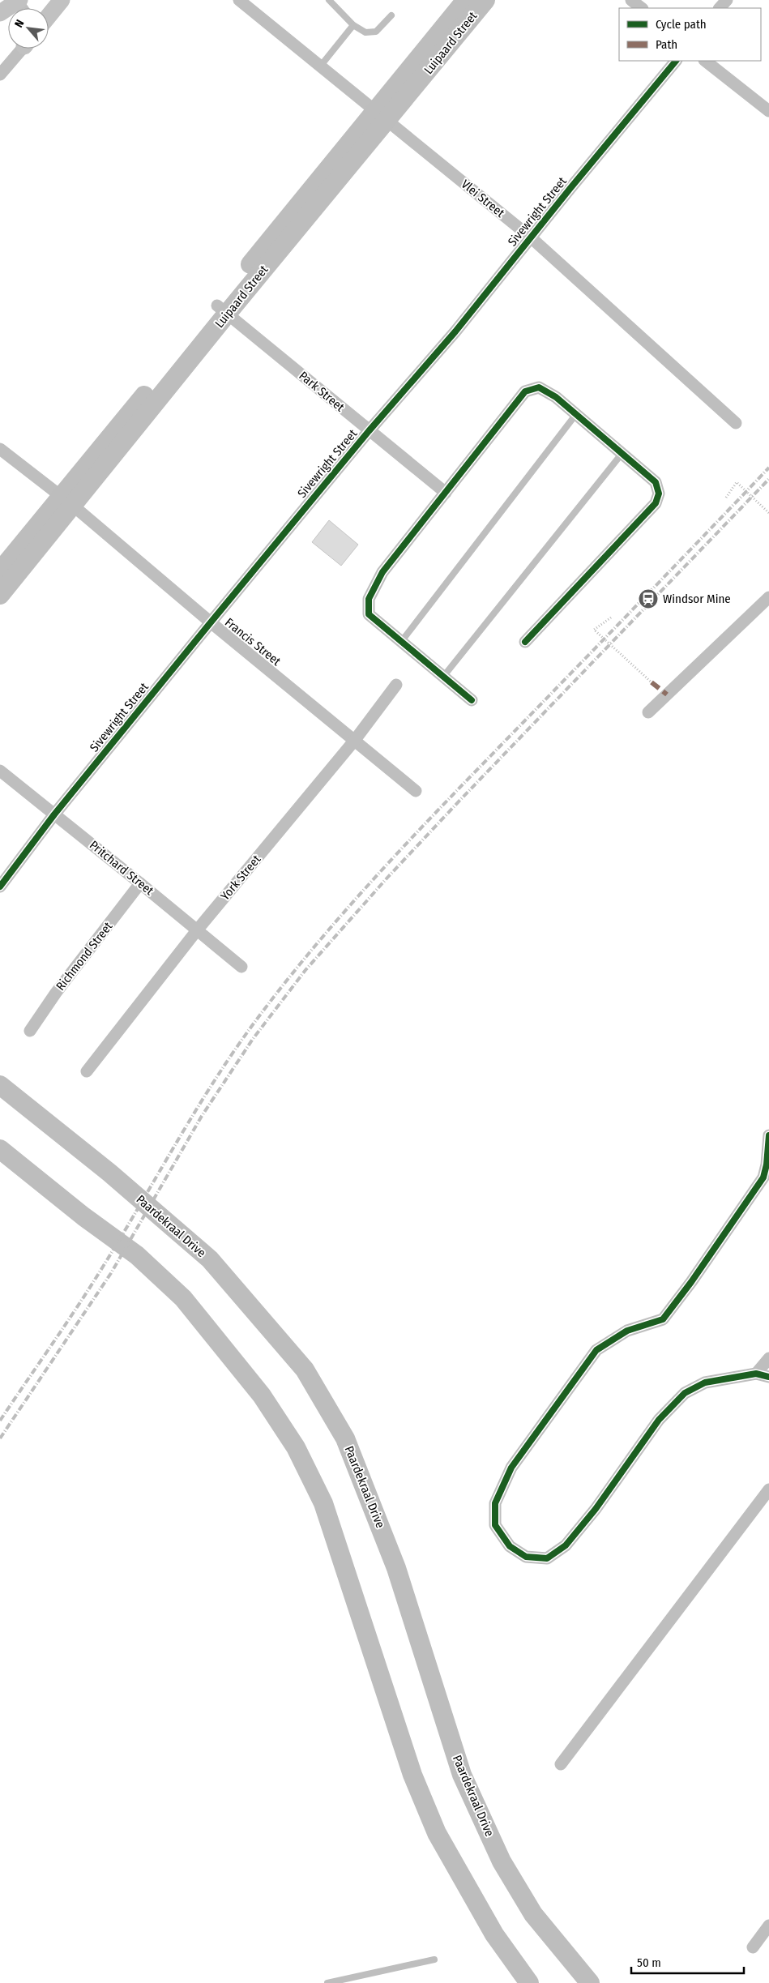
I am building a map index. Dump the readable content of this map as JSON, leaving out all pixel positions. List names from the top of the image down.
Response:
{
  "streets": {
    "main road": ["Luipaard Street", "Paardekraal Drive"],
    "street": [
      "Vlei Street",
      "Sivewright Street",
      "Park Street",
      "Francis Street",
      "Pritchard Street",
      "York Street",
      "Richmond Street"
    ]
  },
  "crossings": [
    ["Luipaard Street", "Vlei Street"],
    ["Luipaard Street", "Park Street"],
    ["Luipaard Street", "Francis Street"],
    ["Vlei Street", "Sivewright Street"],
    ["Sivewright Street", "Park Street"],
    ["Sivewright Street", "Francis Street"],
    ["Sivewright Street", "Pritchard Street"],
    ["Francis Street", "York Street"],
    ["Pritchard Street", "York Street"],
    ["Pritchard Street", "Richmond Street"]
  ],
  "places": {
    "station": ["Windsor Mine"]
  },
  "legend": ["Cycle path", "Path"],
  "scale_bar": "50 m",
  "north": "top left"
}
